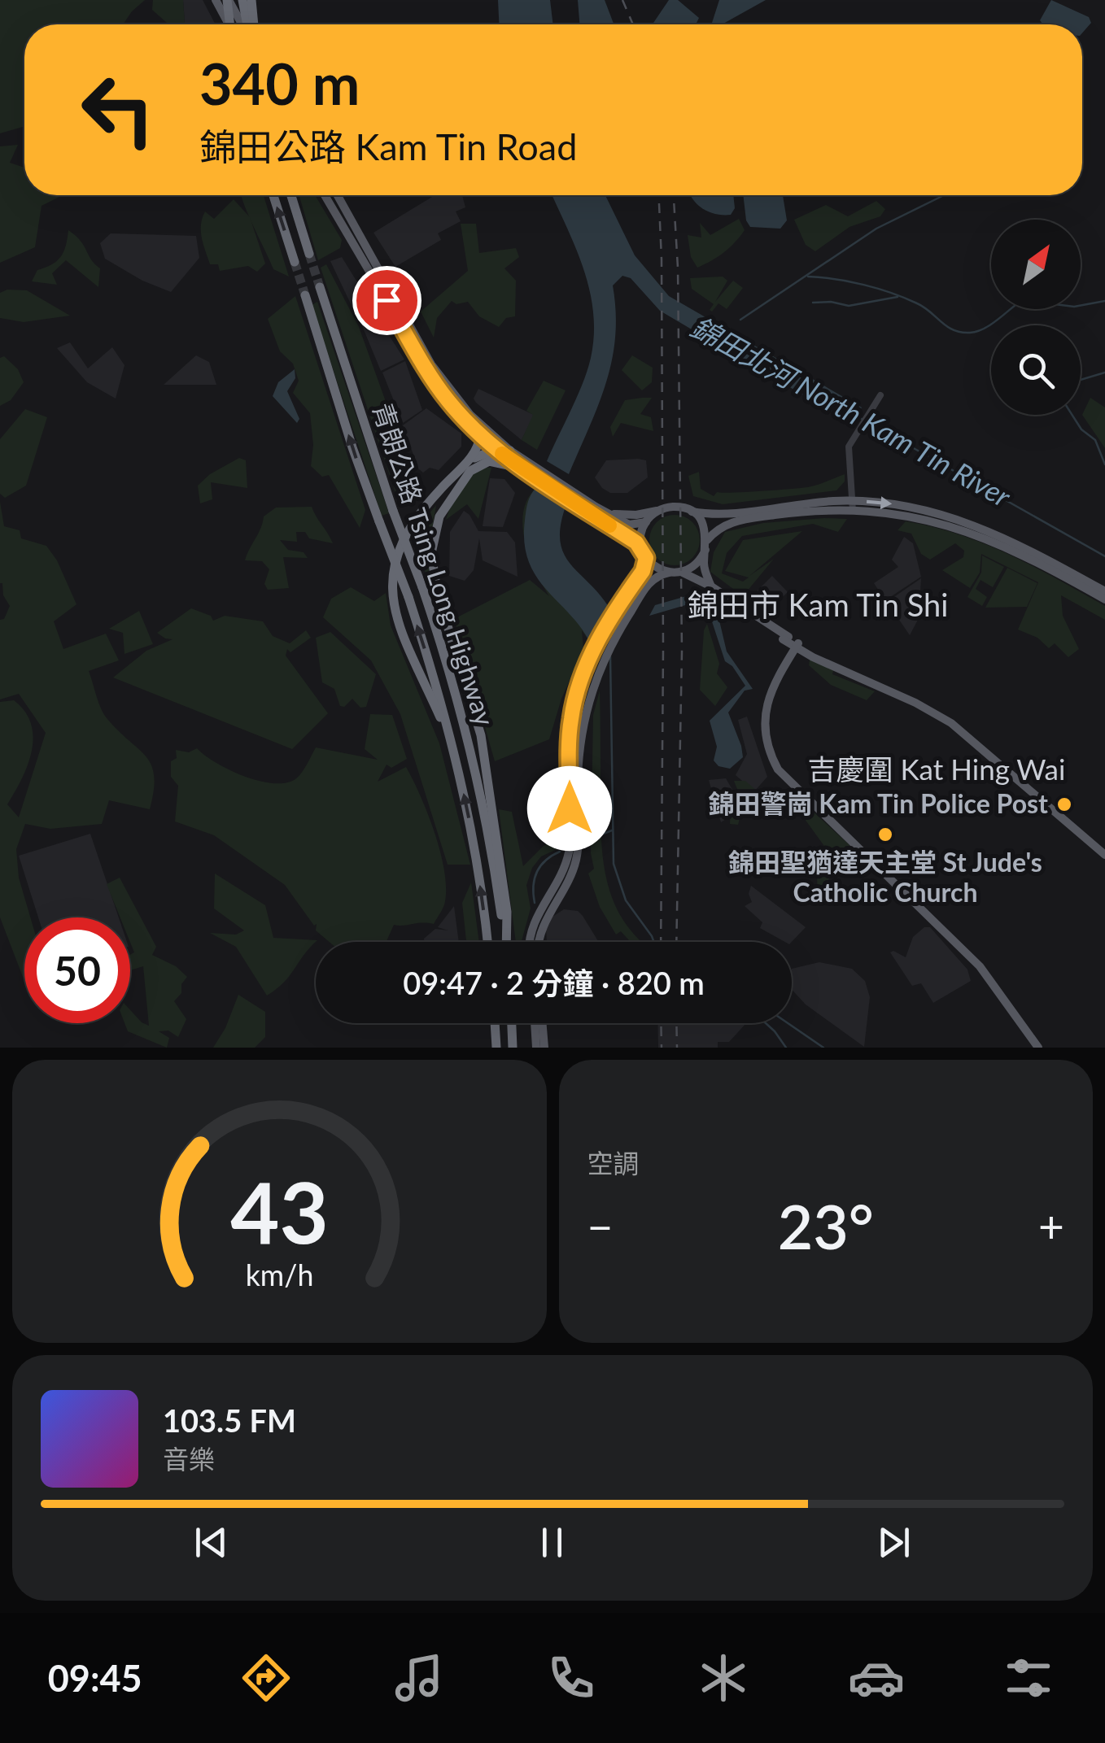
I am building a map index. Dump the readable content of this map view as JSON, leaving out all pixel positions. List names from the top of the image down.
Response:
{
  "streets": {
    "highway": ["青朗公路 Tsing Long Highway"]
  },
  "districts": ["錦田市 Kam Tin Shi", "吉慶圍 Kat Hing Wai"],
  "water": ["錦田北河 North Kam Tin River"],
  "places": ["錦田警崗 Kam Tin Police Post", "錦田聖猶達天主堂 St Jude's Catholic Church"],
  "north": "top right",
  "page": {
    "turn": ["340 m", "錦田公路 Kam Tin Road"],
    "limit": "50",
    "trip": "09:47 · 2 分鐘 · 820 m",
    "tile": "空調",
    "heat": ["−", "23°", "+"],
    "song": ["103.5 FM", "音樂"],
    "tabs": "09:45",
    "gauge": ["43", "km/h"]
  }
}
